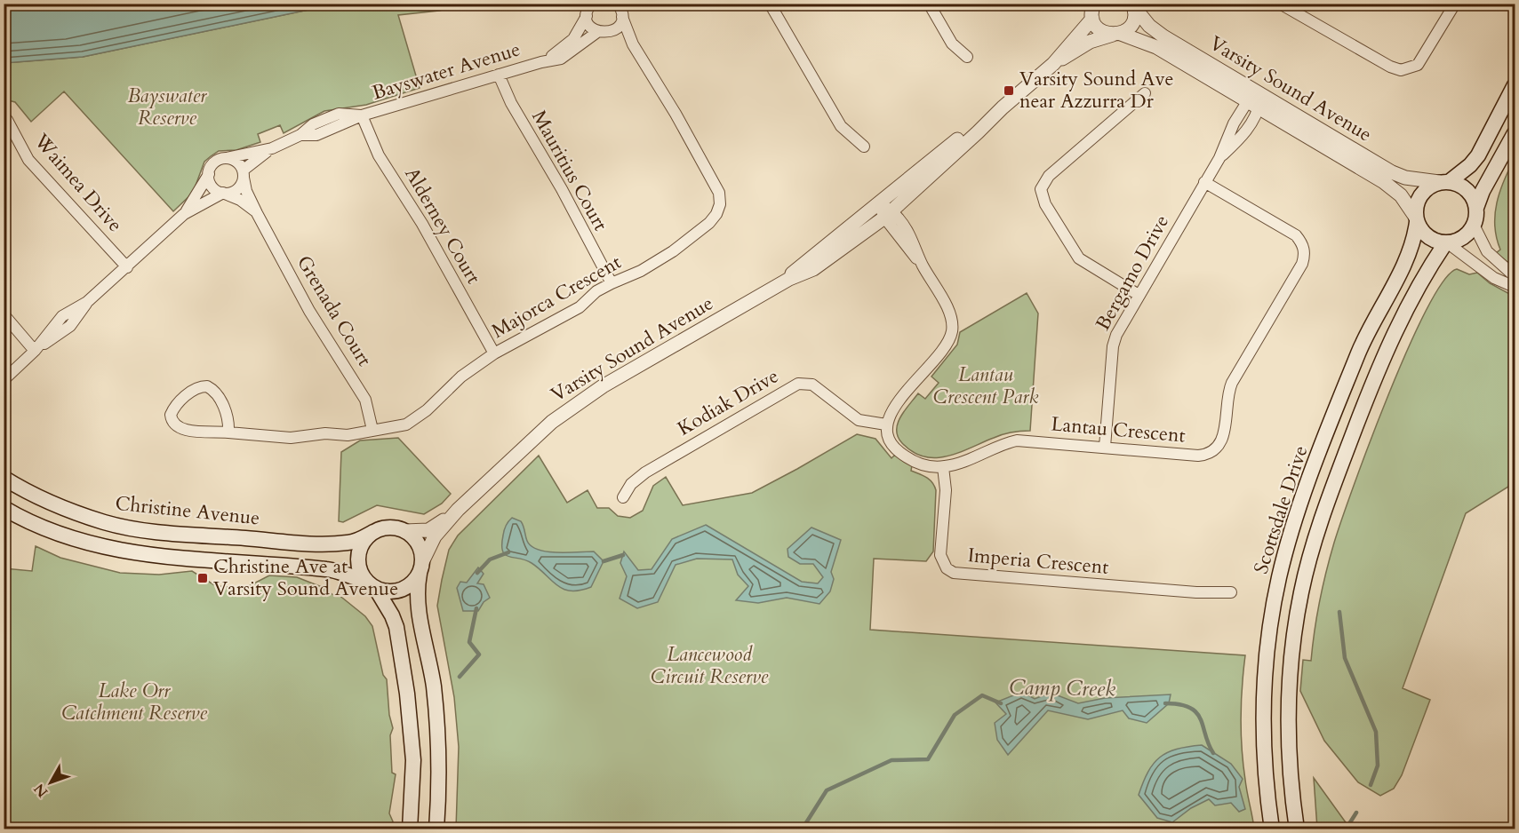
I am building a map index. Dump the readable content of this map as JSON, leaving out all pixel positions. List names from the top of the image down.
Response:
{
  "streets": {
    "main road": ["Scottsdale Drive", "Christine Avenue"],
    "street": [
      "Bayswater Avenue",
      "Varsity Sound Avenue",
      "Mauritius Court",
      "Waimea Drive",
      "Alderney Court",
      "Bergamo Drive",
      "Majorca Crescent",
      "Grenada Court",
      "Kodiak Drive",
      "Lantau Crescent",
      "Imperia Crescent"
    ]
  },
  "crossings": [
    ["Bayswater Avenue", "Mauritius Court"],
    ["Bayswater Avenue", "Waimea Drive"],
    ["Bayswater Avenue", "Alderney Court"],
    ["Bayswater Avenue", "Grenada Court"],
    ["Varsity Sound Avenue", "Bergamo Drive"],
    ["Varsity Sound Avenue", "Scottsdale Drive"],
    ["Varsity Sound Avenue", "Christine Avenue"],
    ["Mauritius Court", "Majorca Crescent"],
    ["Alderney Court", "Majorca Crescent"],
    ["Bergamo Drive", "Lantau Crescent"],
    ["Majorca Crescent", "Grenada Court"],
    ["Kodiak Drive", "Lantau Crescent"],
    ["Lantau Crescent", "Imperia Crescent"]
  ],
  "water": ["Camp Creek"],
  "parks": [
    "Bayswater Reserve",
    "Lantau Crescent Park",
    "Lancewood Circuit Reserve",
    "Lake Orr Catchment Reserve"
  ],
  "places": {
    "transit": ["Varsity Sound Ave near Azzurra Dr", "Christine Ave at Varsity Sound Avenue"]
  },
  "north": "bottom left"
}
